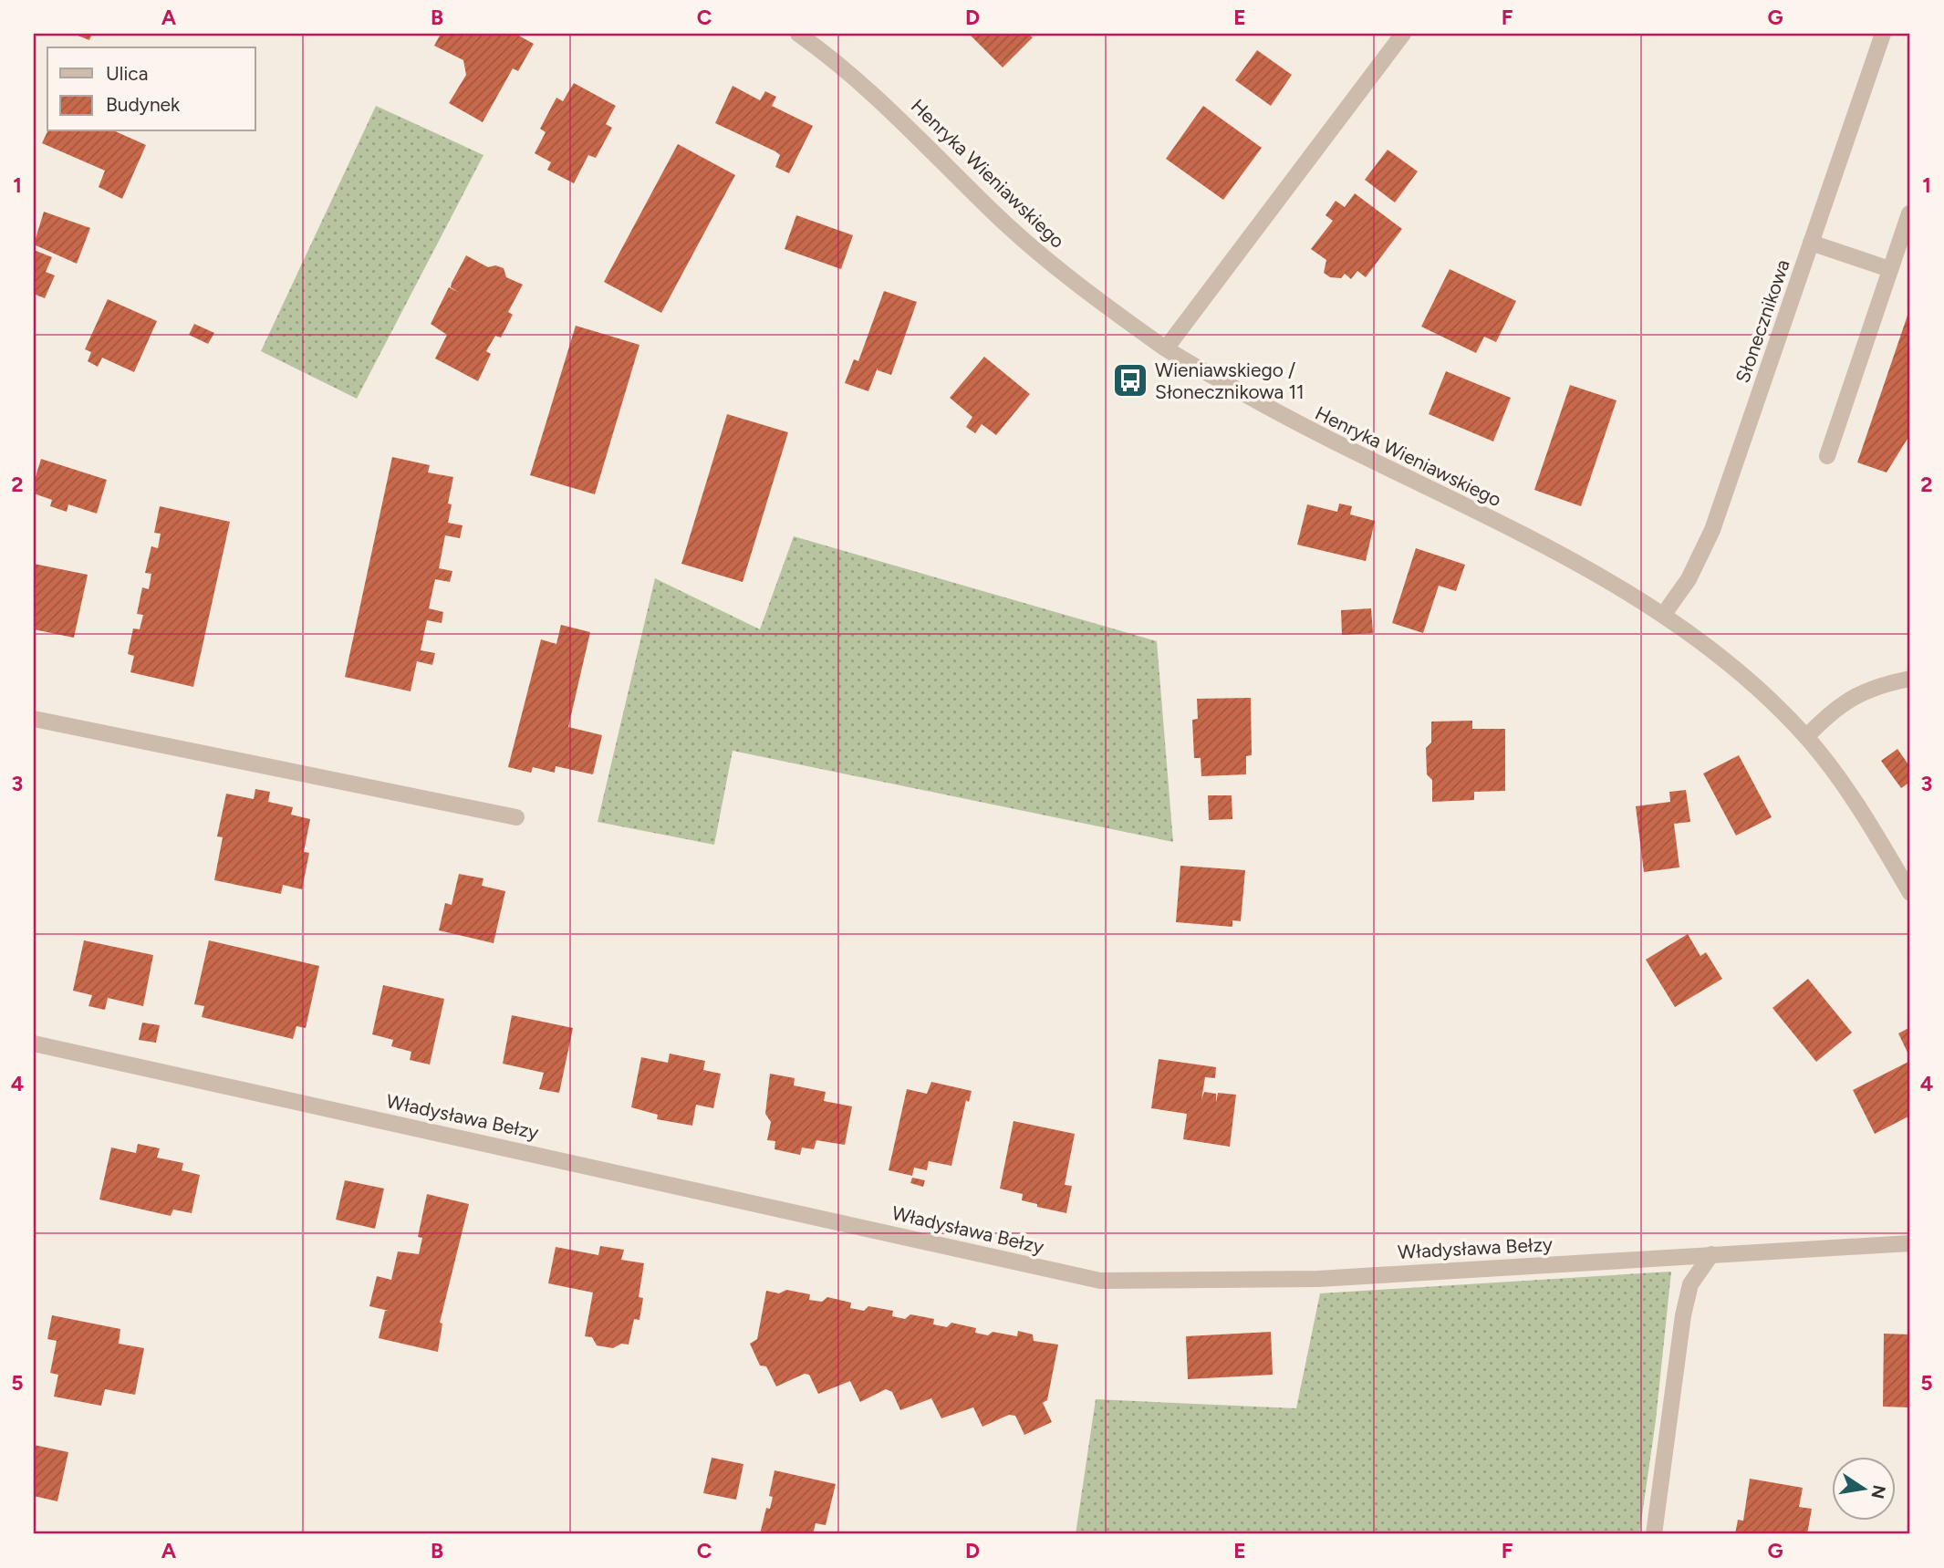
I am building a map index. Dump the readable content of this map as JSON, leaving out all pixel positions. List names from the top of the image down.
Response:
{
  "streets": {
    "street": ["Henryka Wieniawskiego", "Słonecznikowa", "Władysława Bełzy"]
  },
  "crossings": [
    ["Henryka Wieniawskiego", "Słonecznikowa"]
  ],
  "places": {
    "bus stop": ["Wieniawskiego / Słonecznikowa 11"]
  },
  "legend": ["Ulica", "Budynek"],
  "north": "right",
  "grid": {
    "columns": [
      "A",
      "B",
      "C",
      "D",
      "E",
      "F",
      "G"
    ],
    "rows": [
      "1",
      "2",
      "3",
      "4",
      "5"
    ]
  }
}
